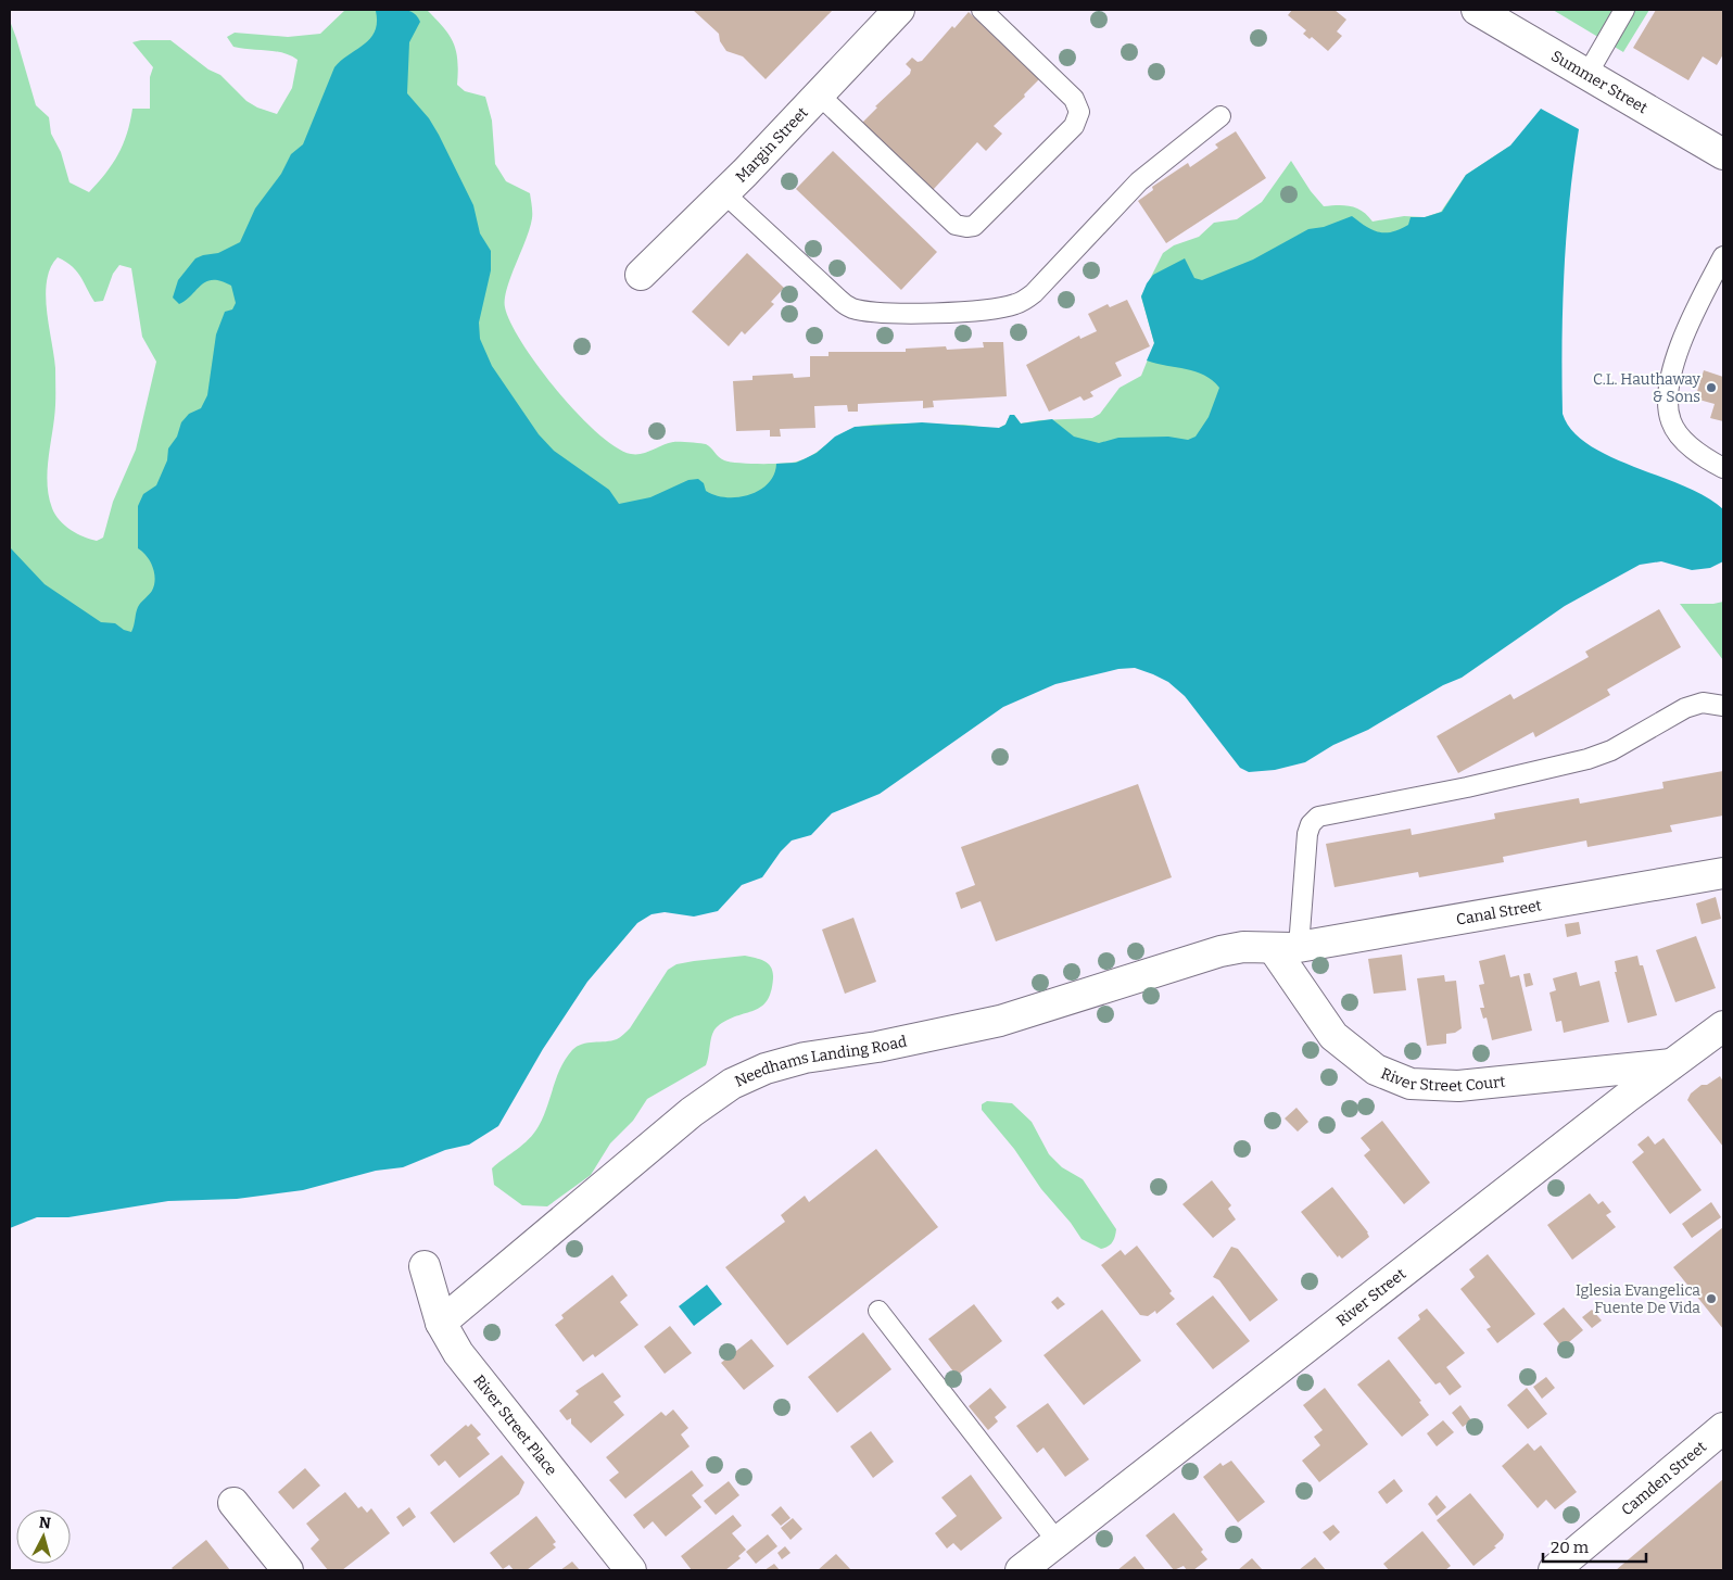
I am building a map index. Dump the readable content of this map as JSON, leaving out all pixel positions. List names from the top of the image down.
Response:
{
  "streets": {
    "street": [
      "Summer Street",
      "Margin Street",
      "Canal Street",
      "Needhams Landing Road",
      "River Street Court",
      "River Street",
      "River Street Place",
      "Camden Street"
    ]
  },
  "crossings": [
    ["Canal Street", "Needhams Landing Road"],
    ["Canal Street", "River Street Court"],
    ["Needhams Landing Road", "River Street Court"],
    ["Needhams Landing Road", "River Street Place"],
    ["River Street Court", "River Street"]
  ],
  "places": ["C.L. Hauthaway & Sons", "Iglesia Evangelica Fuente De Vida"],
  "scale_bar": "20 m",
  "north": "top"
}
